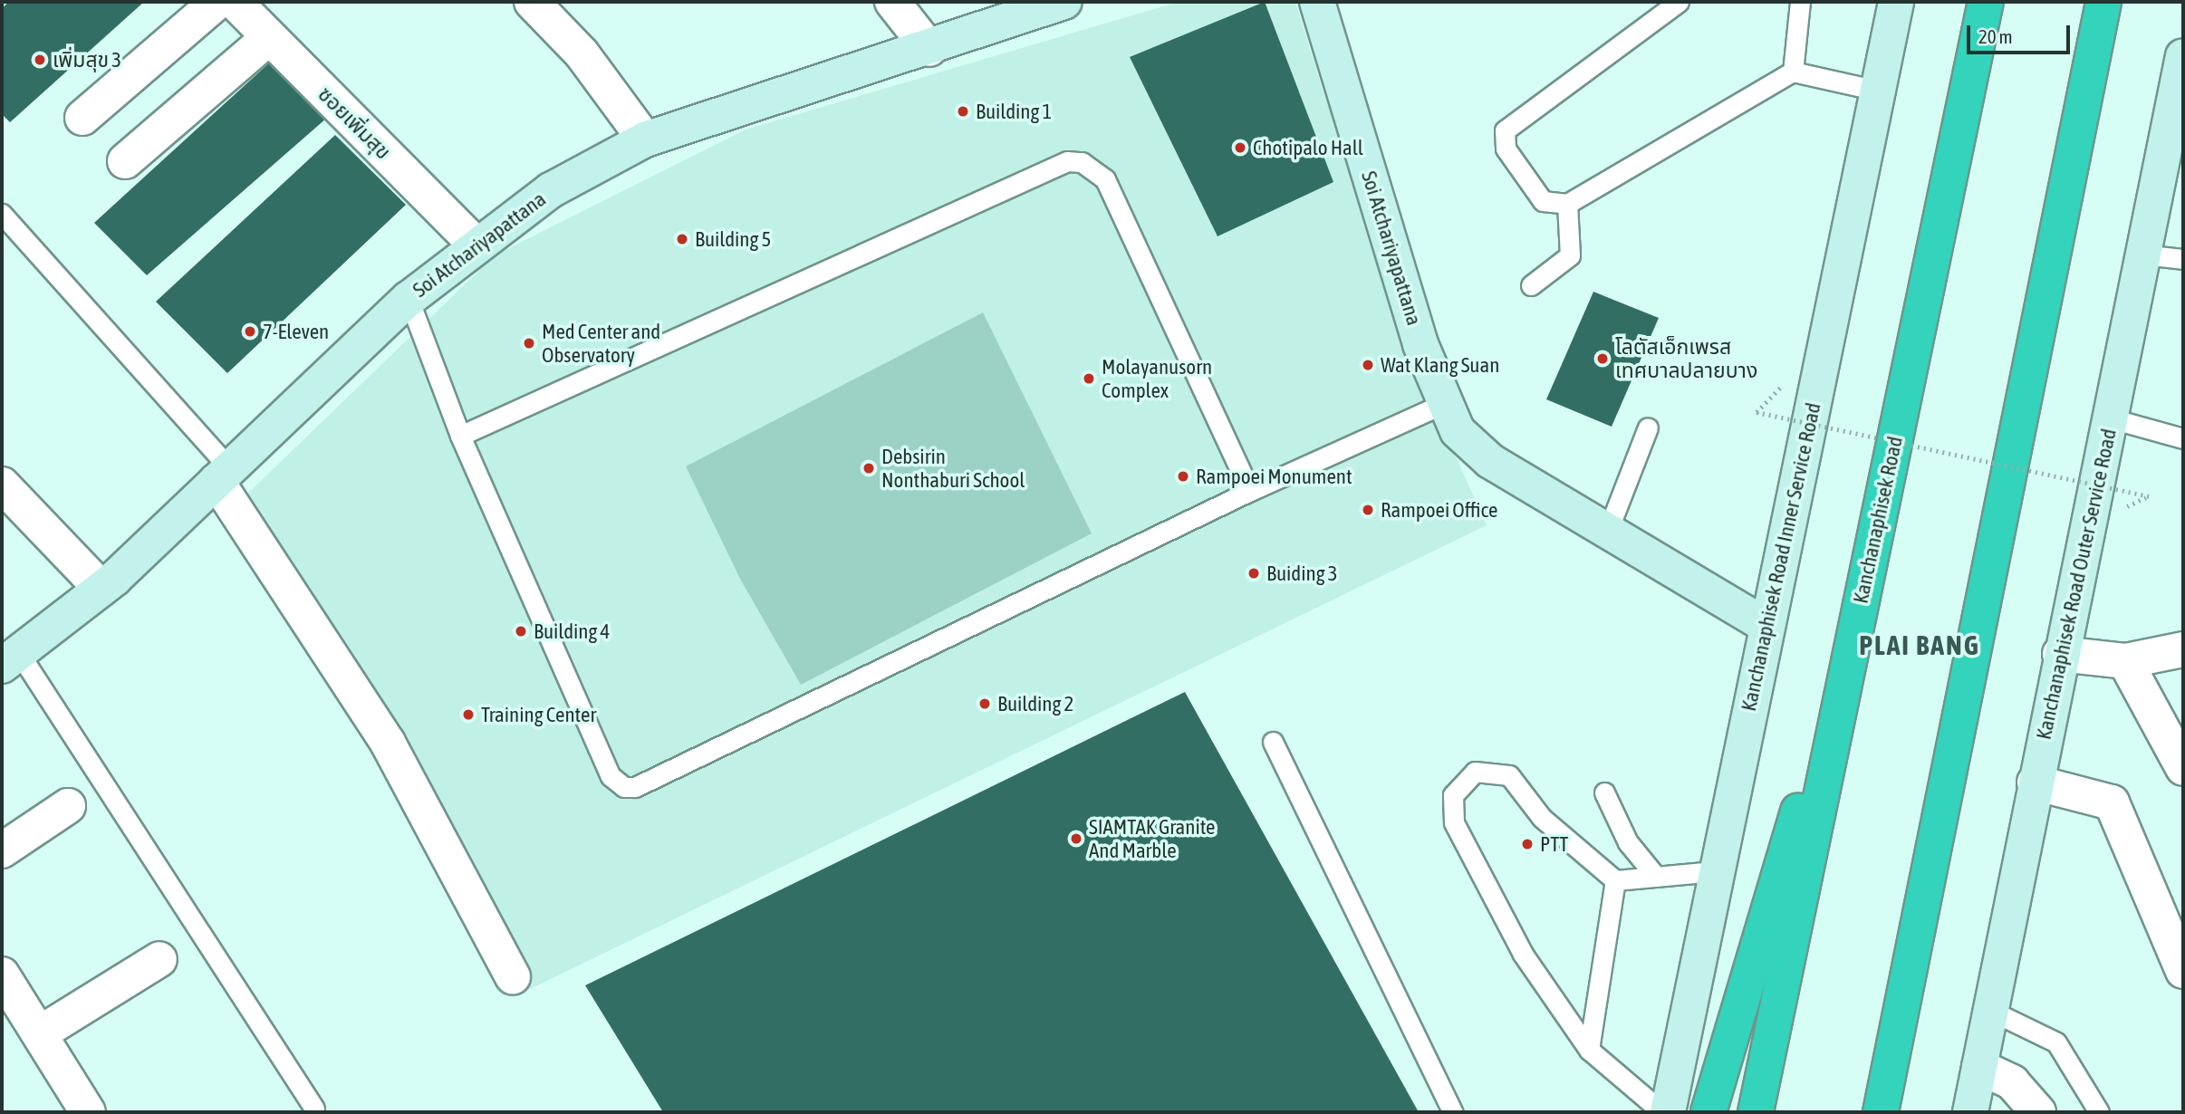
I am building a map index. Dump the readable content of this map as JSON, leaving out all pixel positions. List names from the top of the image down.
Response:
{
  "streets": {
    "highway": ["Kanchanaphisek Road"],
    "main road": ["Soi Atchariyapattana", "Kanchanaphisek Road Inner Service Road", "Kanchanaphisek Road Outer Service Road"],
    "street": ["ซอยเพิ่มสุข"]
  },
  "crossings": [
    ["ซอยเพิ่มสุข", "Soi Atchariyapattana"],
    ["Soi Atchariyapattana", "Kanchanaphisek Road Inner Service Road"]
  ],
  "districts": ["PLAI BANG"],
  "places": [
    "เพิ่มสุข 3",
    "Building 1",
    "Chotipalo Hall",
    "Building 5",
    "7-Eleven",
    "Med Center and Observatory",
    "โลตัสเอ็กเพรส เทศบาลปลายบาง",
    "Wat Klang Suan",
    "Molayanusorn Complex",
    "Debsirin Nonthaburi School",
    "Rampoei Monument",
    "Rampoei Office",
    "Buiding 3",
    "Building 4",
    "Building 2",
    "Training Center",
    "SIAMTAK Granite And Marble",
    "PTT"
  ],
  "scale_bar": "20 m"
}
